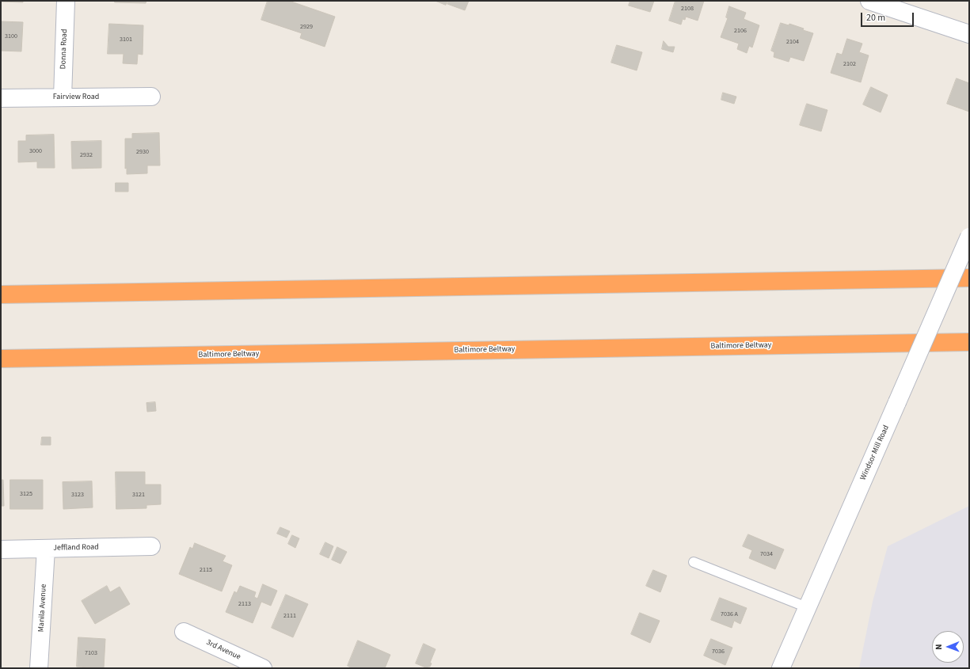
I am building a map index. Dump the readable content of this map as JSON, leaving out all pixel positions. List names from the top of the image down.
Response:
{
  "streets": {
    "highway": ["Baltimore Beltway"],
    "street": [
      "Donna Road",
      "Fairview Road",
      "Windsor Mill Road",
      "Jeffland Road",
      "Manila Avenue",
      "3rd Avenue"
    ]
  },
  "crossings": [
    ["Donna Road", "Fairview Road"],
    ["Jeffland Road", "Manila Avenue"]
  ],
  "house_numbers": [
    "2108",
    "2929",
    "2106",
    "3100",
    "3101",
    "2104",
    "2102",
    "3000",
    "2930",
    "2932",
    "3125",
    "3123",
    "3121",
    "7034",
    "2115",
    "2113",
    "7036 A",
    "2111",
    "7036",
    "7103"
  ],
  "scale_bar": "20 m",
  "north": "left"
}
